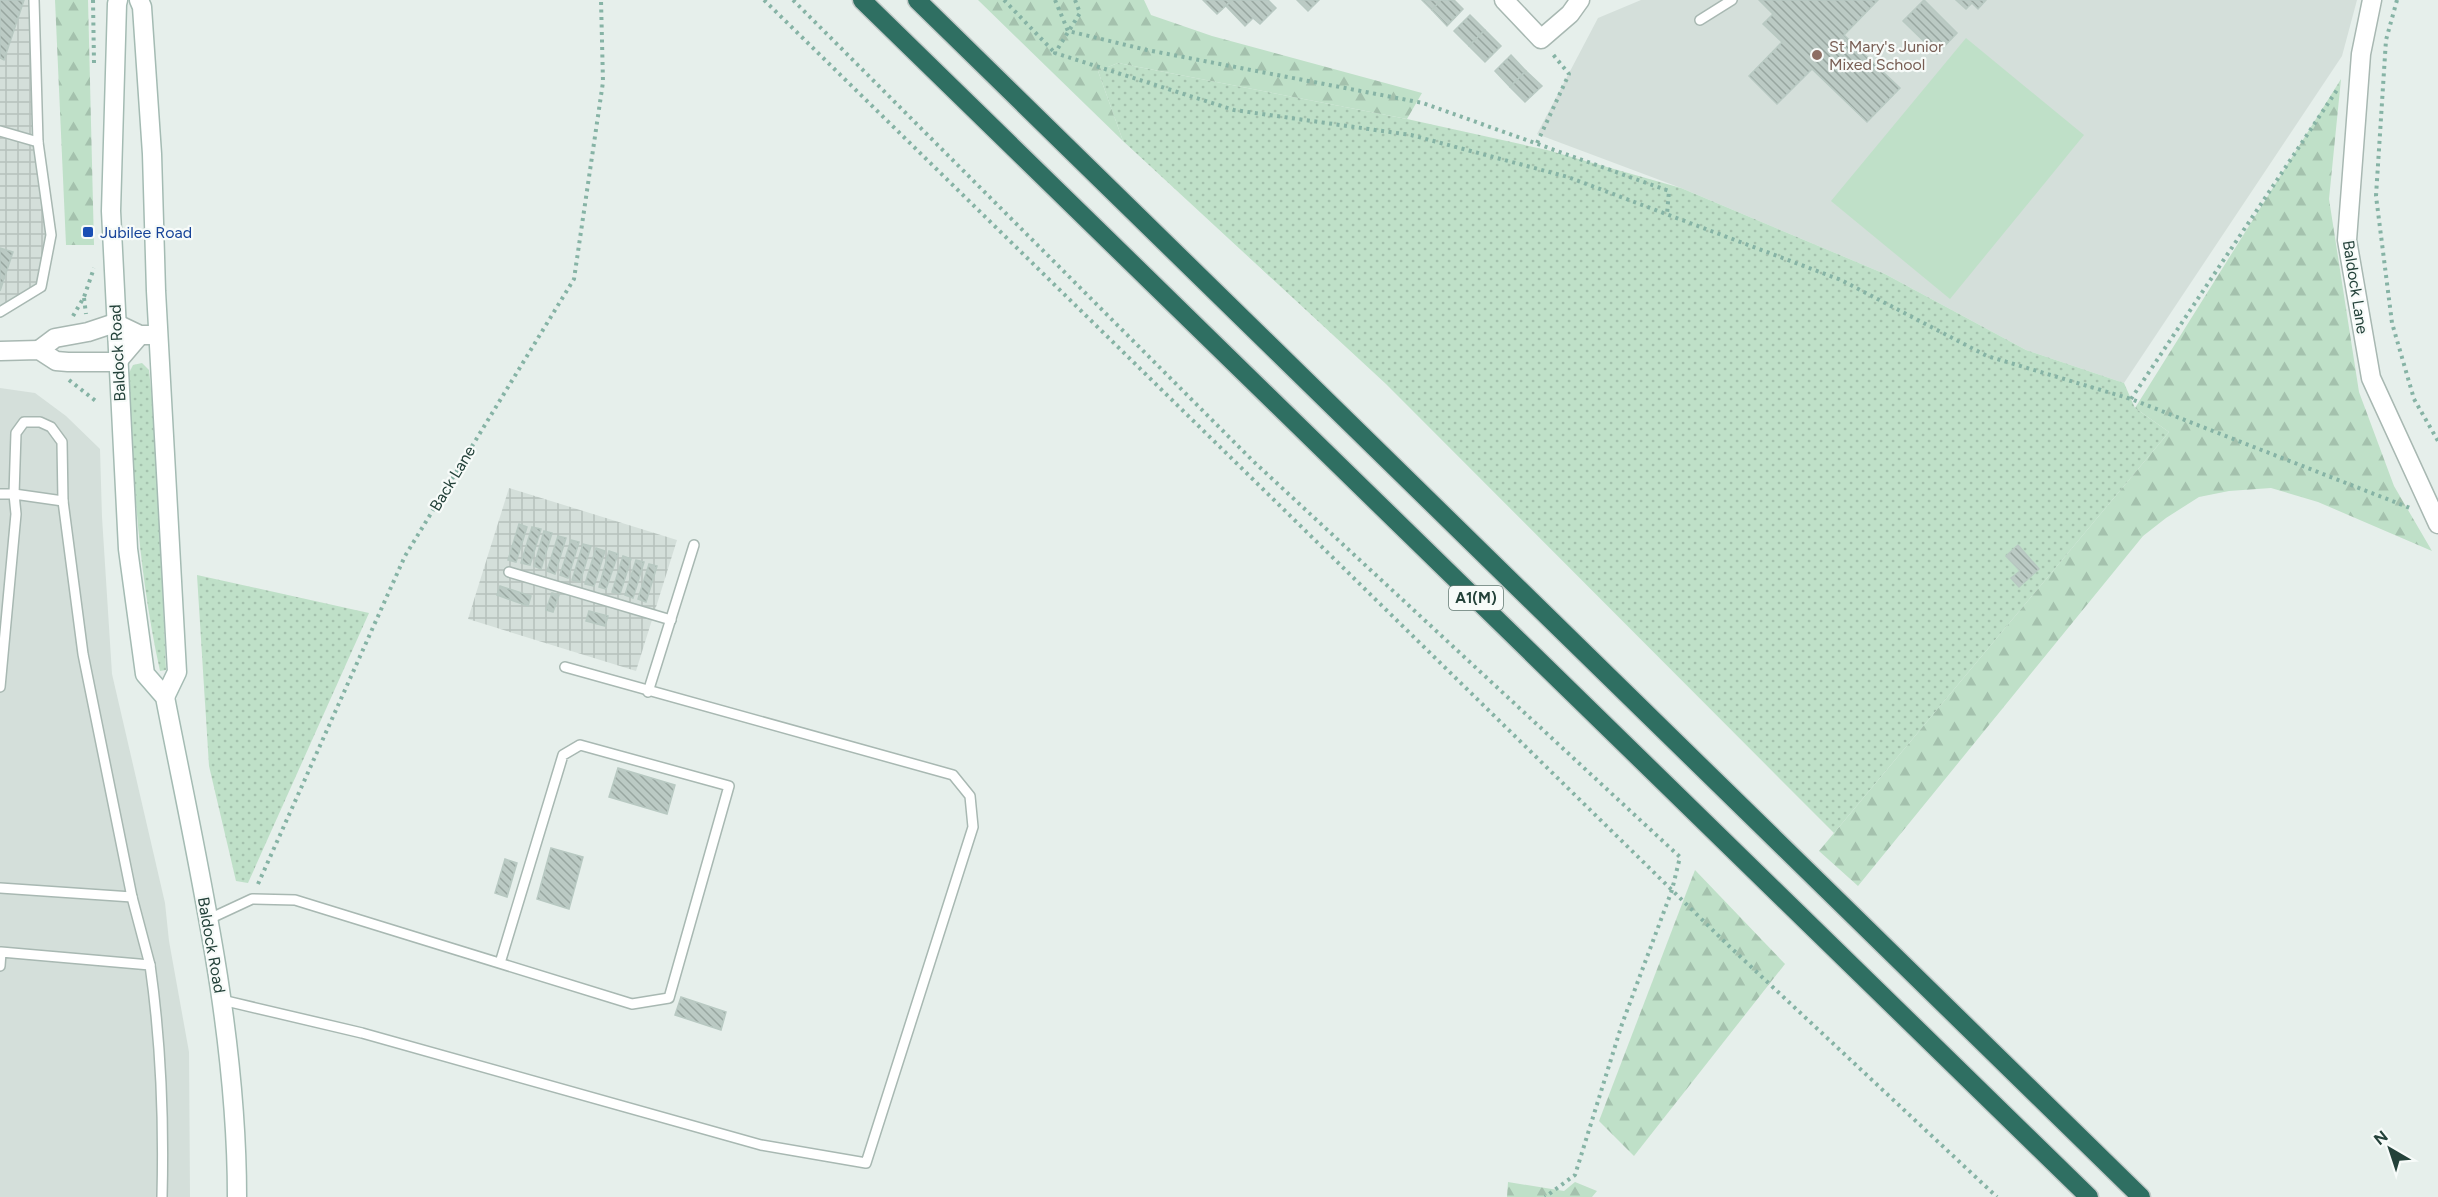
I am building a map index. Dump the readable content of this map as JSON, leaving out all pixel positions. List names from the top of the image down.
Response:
{
  "streets": {
    "highway": ["A1(M)"],
    "main road": ["Baldock Lane", "Baldock Road"],
    "path": ["Back Lane"]
  },
  "places": {
    "other": ["St Mary's Junior Mixed School"],
    "transit": ["Jubilee Road"]
  },
  "north": "top left"
}
